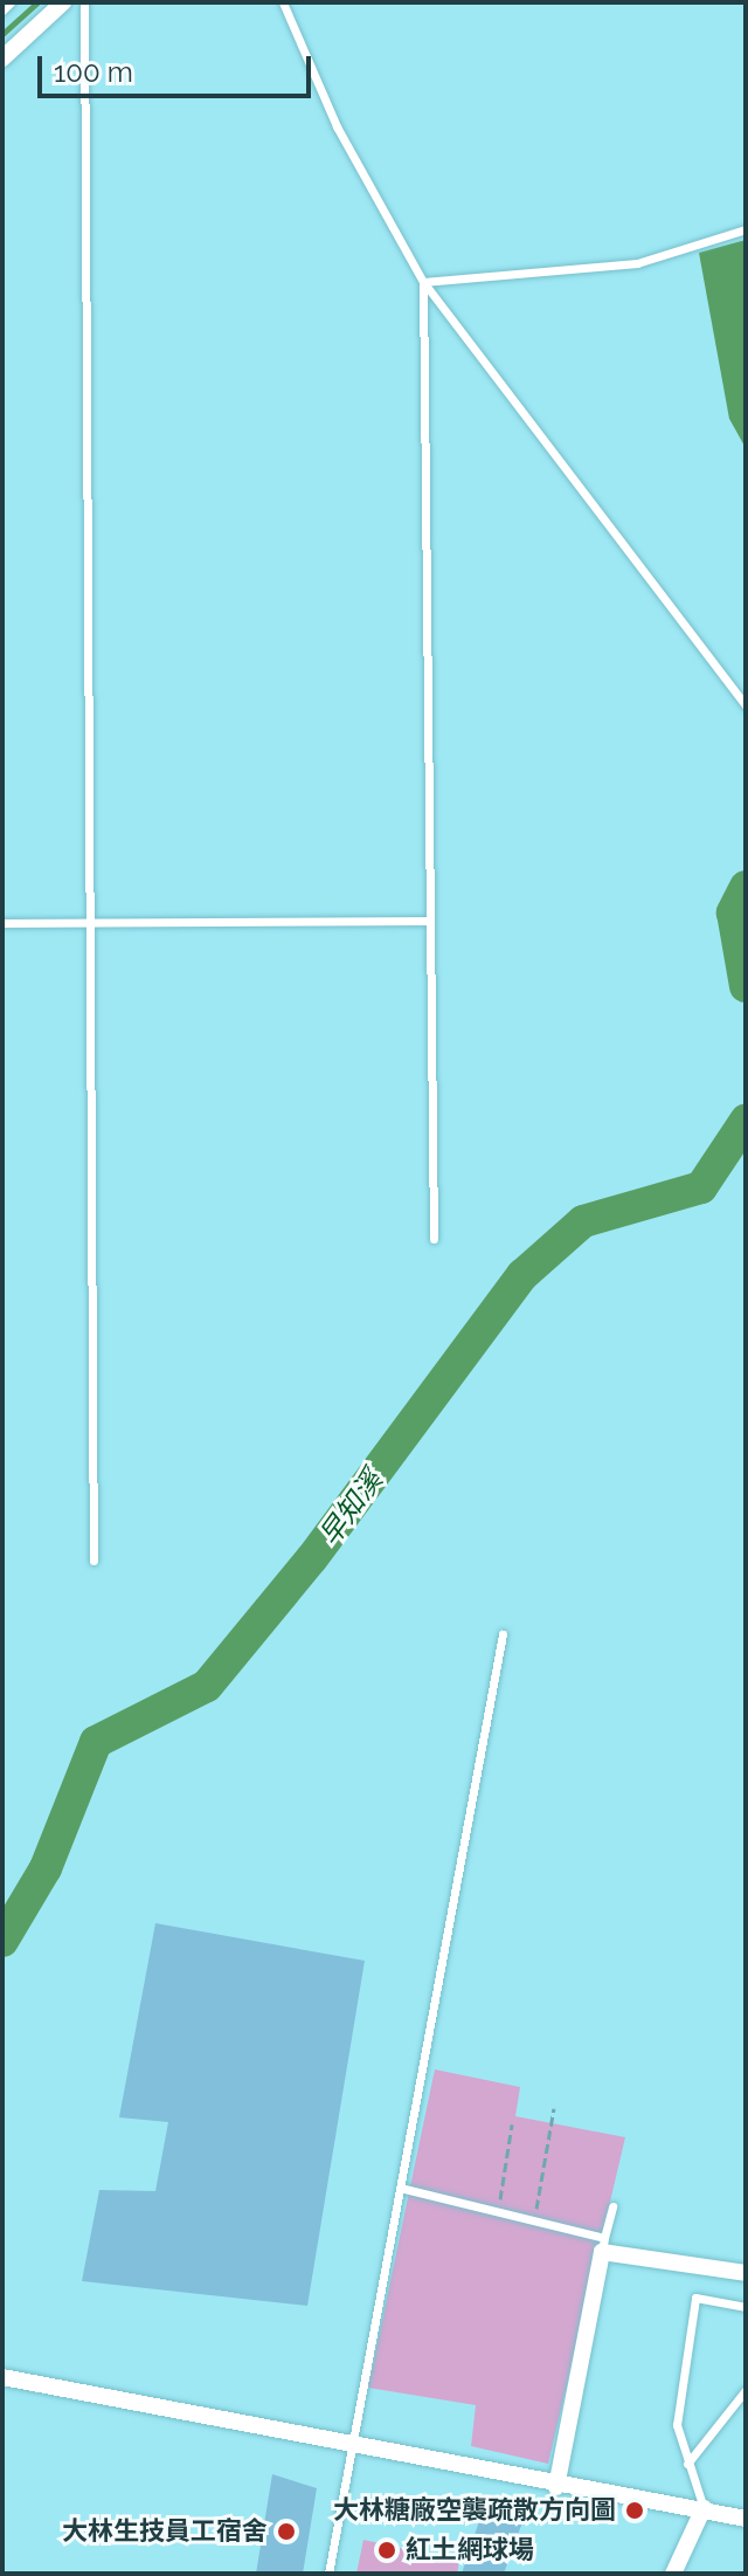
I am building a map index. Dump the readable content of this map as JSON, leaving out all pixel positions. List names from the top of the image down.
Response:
{
  "water": ["早知溪"],
  "places": ["大林糖廠空襲疏散方向圖", "大林生技員工宿舍", "紅土網球場"],
  "scale_bar": "100 m"
}
